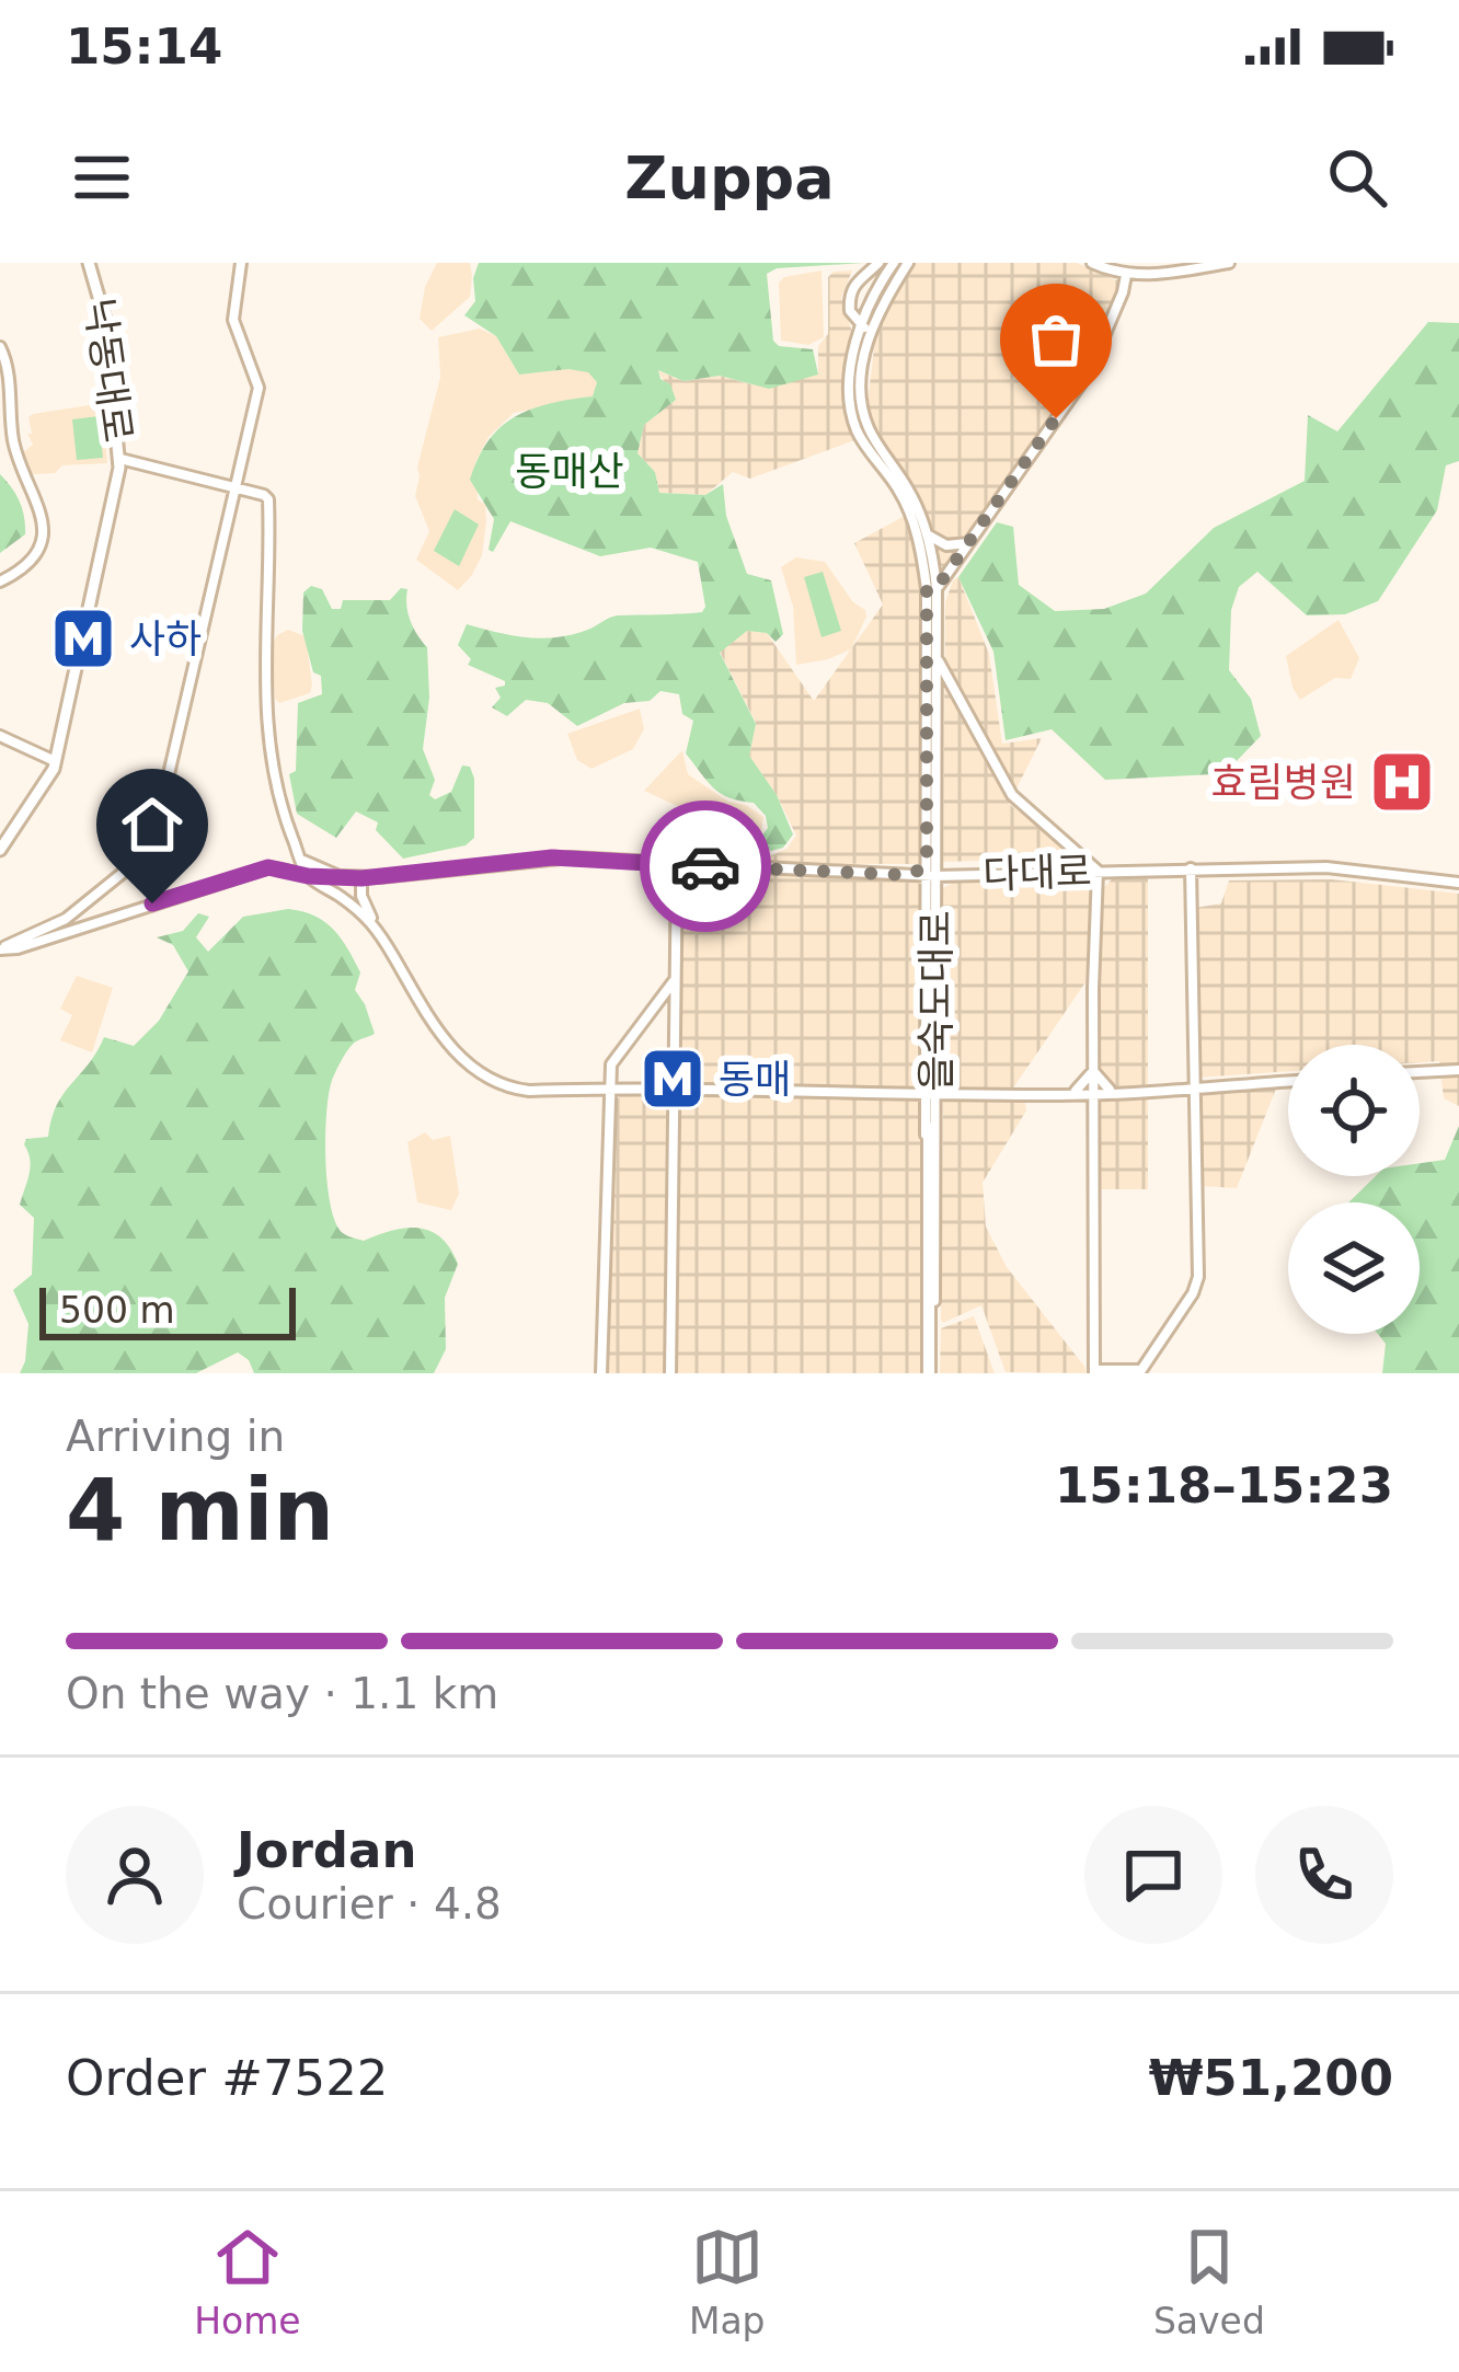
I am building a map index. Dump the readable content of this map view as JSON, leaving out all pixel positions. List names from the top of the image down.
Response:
{
  "streets": {
    "highway": ["을숙도대로"],
    "main road": ["낙동대로", "다대로"]
  },
  "crossings": [
    ["다대로", "을숙도대로"]
  ],
  "parks": ["동매산"],
  "places": {
    "metro station": ["사하", "동매"],
    "hospital": ["효림병원"]
  },
  "scale_bar": "500 m",
  "page": {
    "status": "15:14",
    "header": "Zuppa",
    "scale": "500 m",
    "heading": ["4 min", "Arriving in", "15:18–15:23"],
    "panel": [
      "Jordan",
      "Courier · 4.8",
      "Order #7522",
      "₩51,200"
    ],
    "bar": "On the way · 1.1 km",
    "tabs": ["Home", "Map", "Saved"]
  }
}
